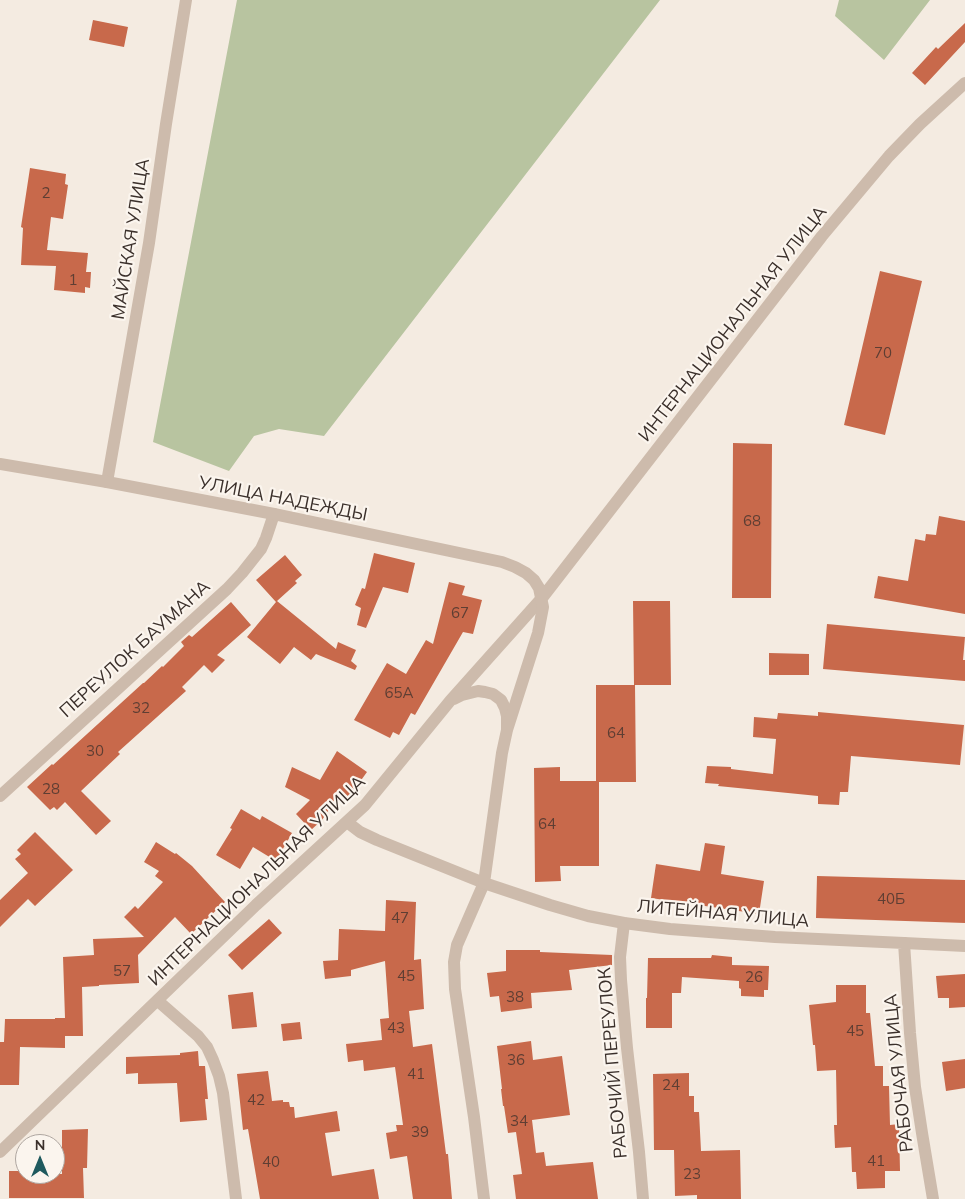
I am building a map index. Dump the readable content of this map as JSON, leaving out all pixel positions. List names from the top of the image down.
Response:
{
  "streets": {
    "street": [
      "МАЙСКАЯ УЛИЦА",
      "ИНТЕРНАЦИОНАЛЬНАЯ УЛИЦА",
      "УЛИЦА НАДЕЖДЫ",
      "ПЕРЕУЛОК БАУМАНА",
      "ЛИТЕЙНАЯ УЛИЦА",
      "РАБОЧИЙ ПЕРЕУЛОК",
      "РАБОЧАЯ УЛИЦА"
    ]
  },
  "crossings": [
    ["МАЙСКАЯ УЛИЦА", "УЛИЦА НАДЕЖДЫ"],
    ["ИНТЕРНАЦИОНАЛЬНАЯ УЛИЦА", "УЛИЦА НАДЕЖДЫ"],
    ["ИНТЕРНАЦИОНАЛЬНАЯ УЛИЦА", "ЛИТЕЙНАЯ УЛИЦА"],
    ["УЛИЦА НАДЕЖДЫ", "ПЕРЕУЛОК БАУМАНА"],
    ["ЛИТЕЙНАЯ УЛИЦА", "РАБОЧИЙ ПЕРЕУЛОК"],
    ["ЛИТЕЙНАЯ УЛИЦА", "РАБОЧАЯ УЛИЦА"]
  ],
  "house_numbers": [
    "2",
    "1",
    "70",
    "68",
    "67",
    "65А",
    "32",
    "64",
    "30",
    "28",
    "64",
    "40Б",
    "47",
    "57",
    "45",
    "26",
    "38",
    "43",
    "45",
    "36",
    "41",
    "24",
    "42",
    "34",
    "39",
    "41",
    "40",
    "23"
  ],
  "north": "top"
}
